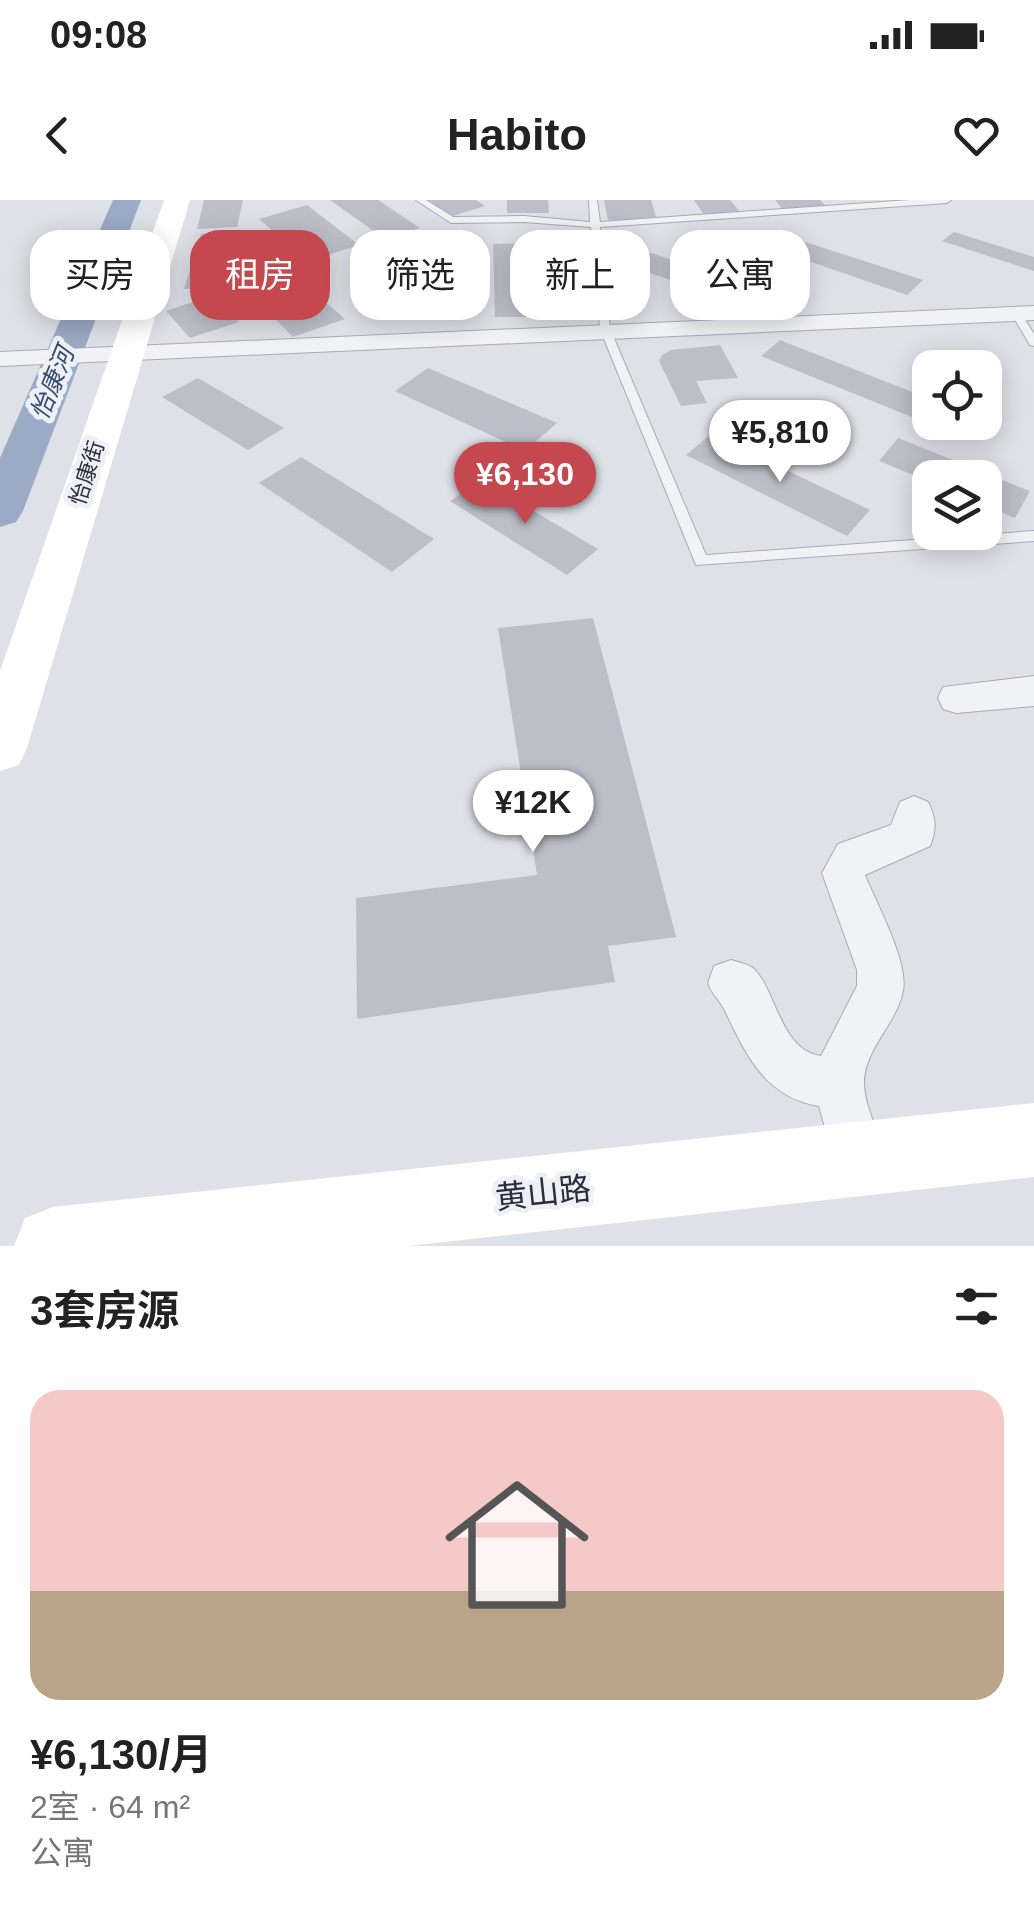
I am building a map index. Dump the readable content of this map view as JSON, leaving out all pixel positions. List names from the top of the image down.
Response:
{
  "streets": {
    "street": ["怡康街", "黄山路"]
  },
  "water": ["怡康河"],
  "page": {
    "status": "09:08",
    "header": "Habito",
    "chip": [
      "买房",
      "租房",
      "筛选",
      "新上",
      "公寓"
    ],
    "price": ["¥5,810", "¥6,130", "¥12K"],
    "heading": "3套房源",
    "list": [
      {
        "name": "¥6,130/月",
        "note": "2室 · 64 m² · 公寓"
      }
    ]
  }
}
